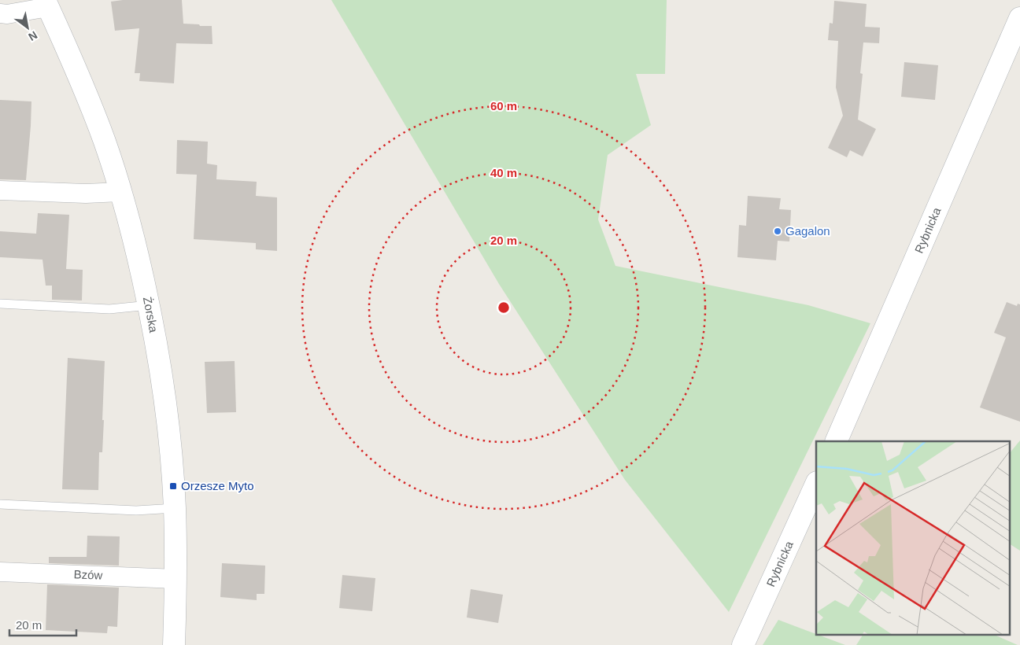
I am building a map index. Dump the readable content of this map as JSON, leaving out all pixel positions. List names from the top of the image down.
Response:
{
  "streets": {
    "street": ["Rybnicka", "Żorska", "Bzów"]
  },
  "crossings": [
    ["Żorska", "Bzów"]
  ],
  "places": {
    "other": ["Gagalon"],
    "transit": ["Orzesze Myto"]
  },
  "scale_bar": "20 m",
  "north": "bottom right",
  "rings": ["60 m", "40 m", "20 m"]
}
